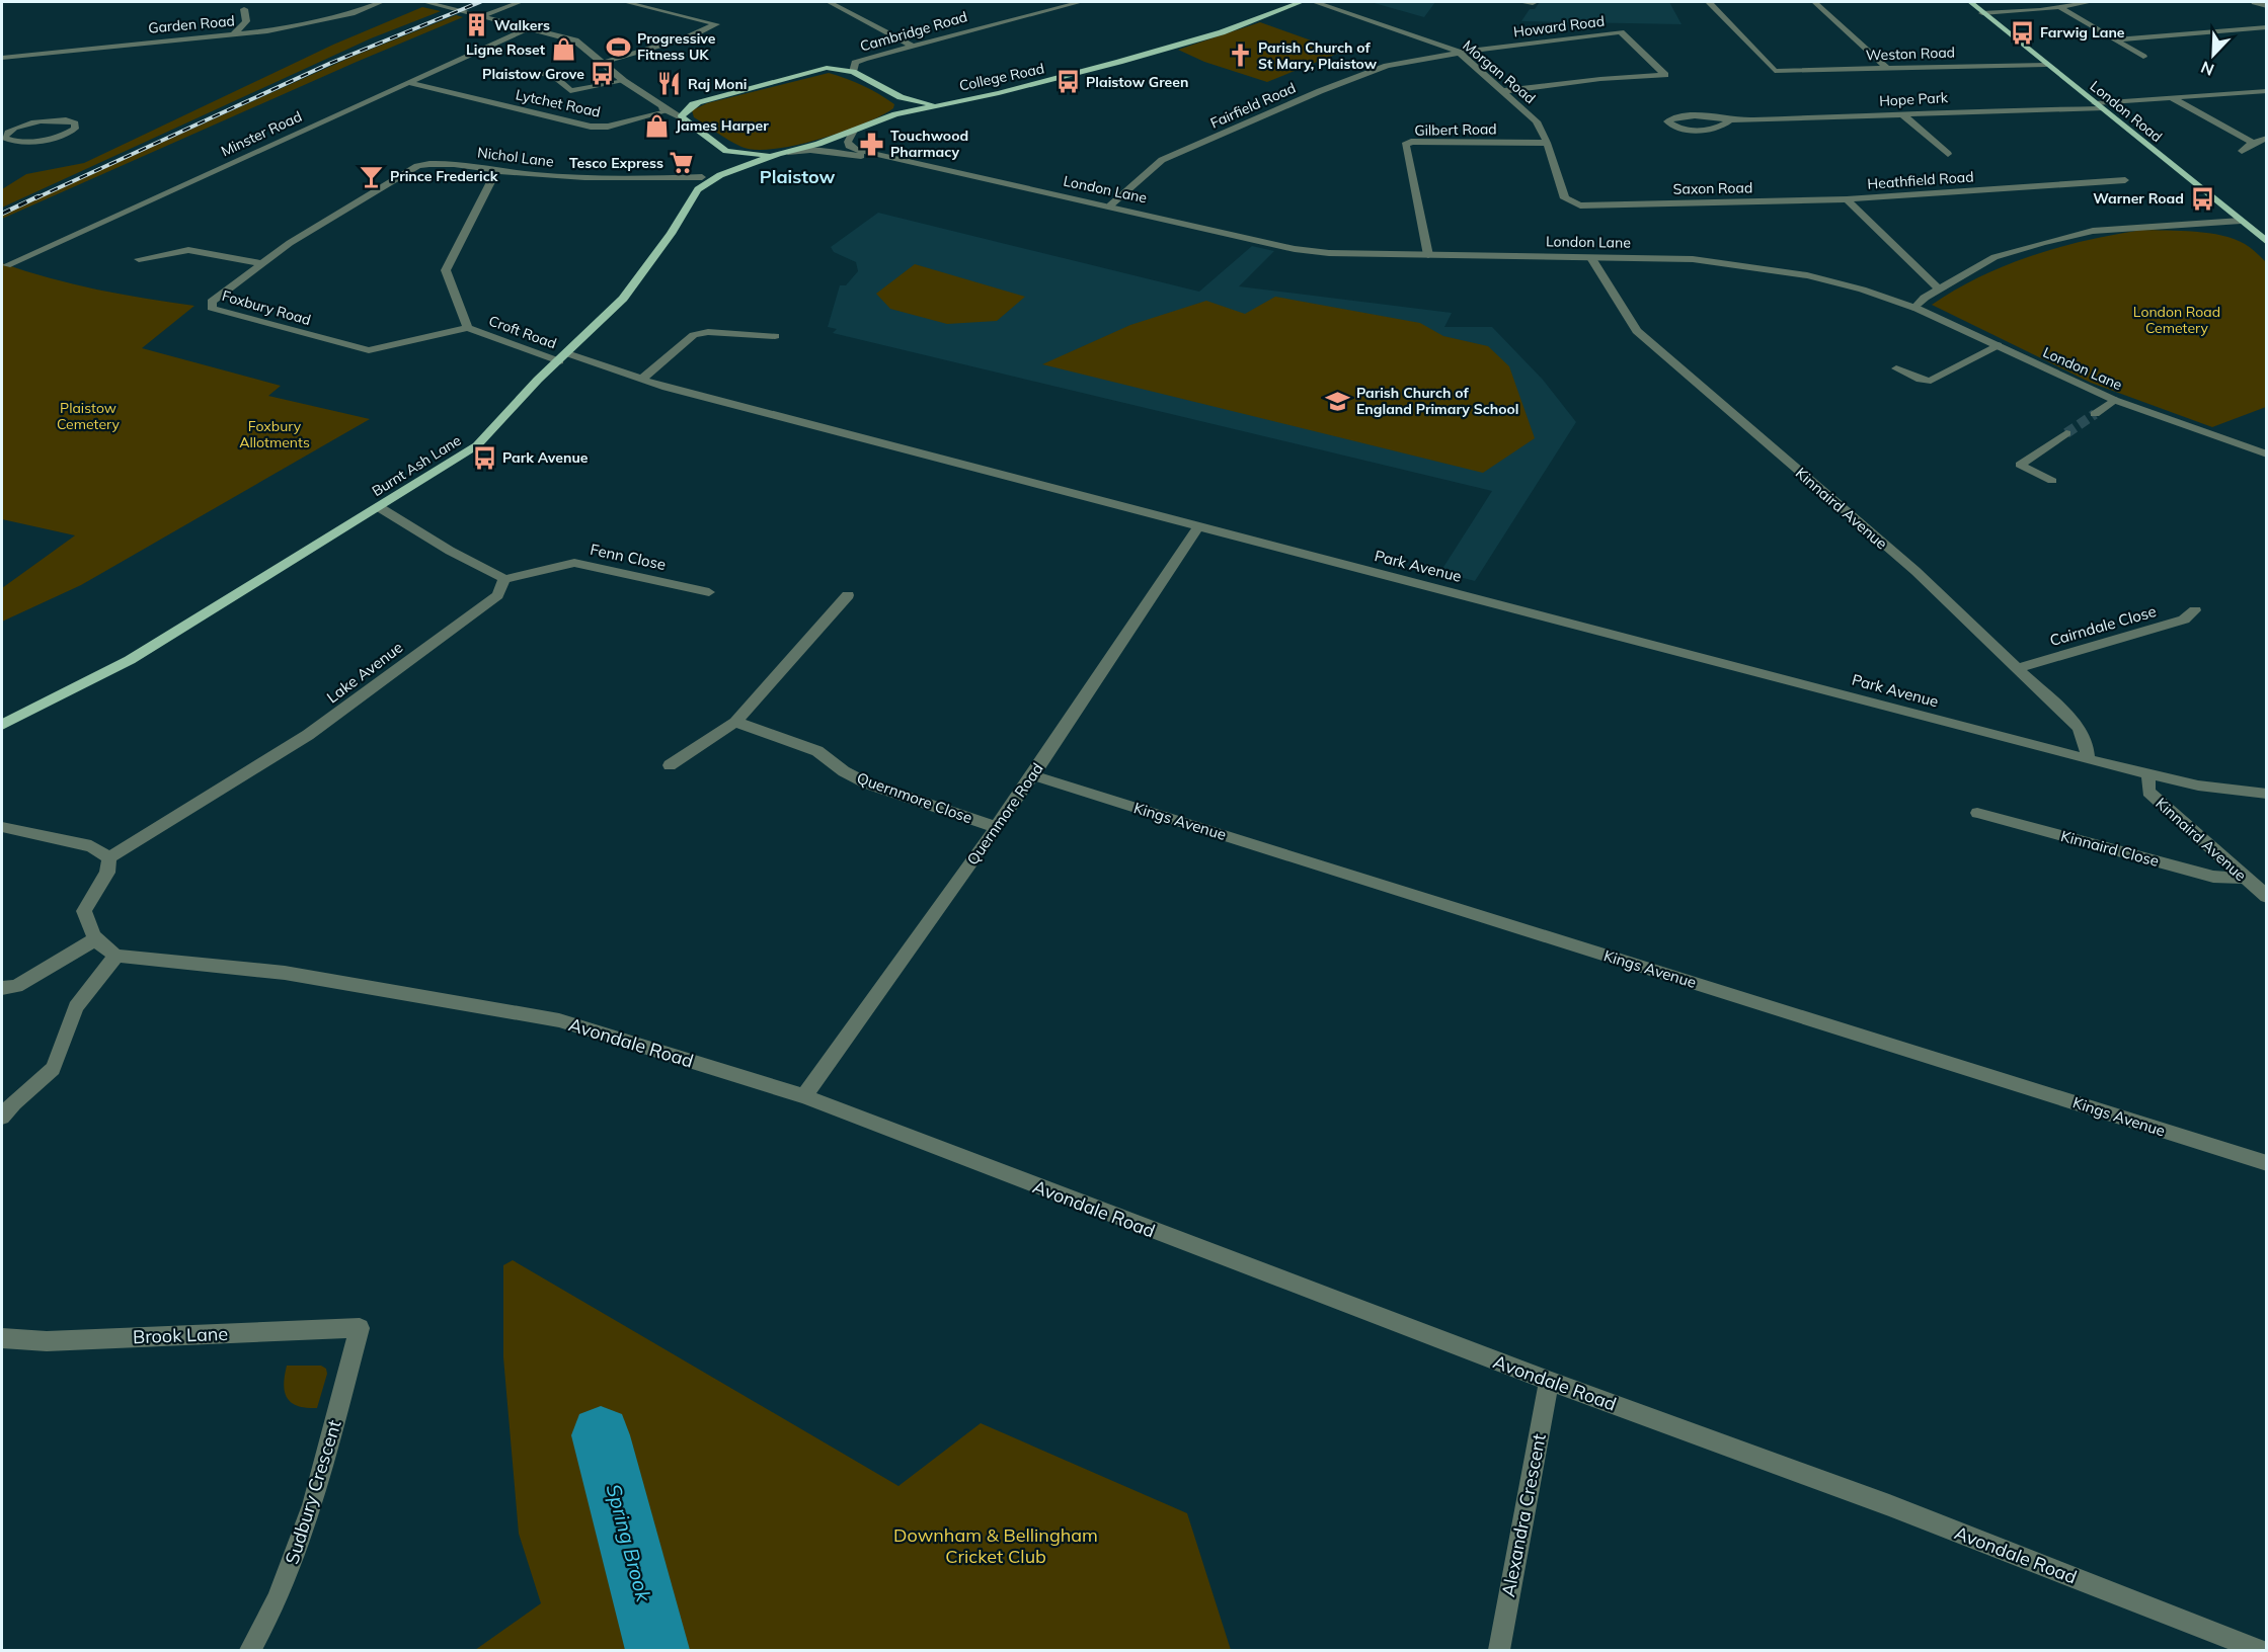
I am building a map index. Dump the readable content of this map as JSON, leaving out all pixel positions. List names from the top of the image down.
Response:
{
  "streets": {
    "main road": [
      "Cambridge Road",
      "College Road",
      "London Road",
      "Burnt Ash Lane"
    ],
    "street": [
      "Garden Road",
      "Howard Road",
      "Weston Road",
      "Morgan Road",
      "Hope Park",
      "Lytchet Road",
      "Fairfield Road",
      "Gilbert Road",
      "Minster Road",
      "Nichol Lane",
      "Heathfield Road",
      "Saxon Road",
      "London Lane",
      "Foxbury Road",
      "Croft Road",
      "Kinnaird Avenue",
      "Fenn Close",
      "Park Avenue",
      "Cairndale Close",
      "Lake Avenue",
      "Quernmore Close",
      "Quernmore Road",
      "Kings Avenue",
      "Kinnaird Close",
      "Avondale Road",
      "Brook Lane",
      "Sudbury Crescent",
      "Alexandra Crescent"
    ]
  },
  "crossings": [
    ["Howard Road", "Morgan Road"],
    ["Howard Road", "Fairfield Road"],
    ["Cambridge Road", "Lytchet Road"],
    ["Weston Road", "London Road"],
    ["Morgan Road", "Fairfield Road"],
    ["Morgan Road", "Gilbert Road"],
    ["Morgan Road", "Saxon Road"],
    ["College Road", "Burnt Ash Lane"],
    ["Hope Park", "London Road"],
    ["Lytchet Road", "Minster Road"],
    ["Fairfield Road", "London Lane"],
    ["Gilbert Road", "London Lane"],
    ["Nichol Lane", "Foxbury Road"],
    ["Nichol Lane", "Croft Road"],
    ["Heathfield Road", "Saxon Road"],
    ["London Lane", "Kinnaird Avenue"],
    ["Foxbury Road", "Croft Road"],
    ["Croft Road", "Burnt Ash Lane"],
    ["Croft Road", "Park Avenue"],
    ["Burnt Ash Lane", "Park Avenue"],
    ["Kinnaird Avenue", "Park Avenue"],
    ["Kinnaird Avenue", "Cairndale Close"],
    ["Kinnaird Avenue", "Kinnaird Close"],
    ["Fenn Close", "Lake Avenue"],
    ["Park Avenue", "Quernmore Road"],
    ["Quernmore Close", "Quernmore Road"],
    ["Quernmore Road", "Kings Avenue"],
    ["Quernmore Road", "Avondale Road"],
    ["Avondale Road", "Alexandra Crescent"],
    ["Brook Lane", "Sudbury Crescent"]
  ],
  "districts": ["Plaistow"],
  "water": ["Spring Brook"],
  "parks": [
    "London Road Cemetery",
    "Plaistow Cemetery",
    "Foxbury Allotments",
    "Downham & Bellingham Cricket Club"
  ],
  "places": {
    "building": ["Walkers"],
    "bus stop": [
      "Farwig Lane",
      "Plaistow Grove",
      "Plaistow Green",
      "Warner Road",
      "Park Avenue"
    ],
    "sports": ["Progressive Fitness UK"],
    "shop": ["Ligne Roset", "James Harper"],
    "church": ["Parish Church of St Mary, Plaistow"],
    "restaurant": ["Raj Moni"],
    "pharmacy": ["Touchwood Pharmacy"],
    "supermarket": ["Tesco Express"],
    "bar": ["Prince Frederick"],
    "school or university": ["Parish Church of England Primary School"]
  },
  "north": "bottom left"
}
